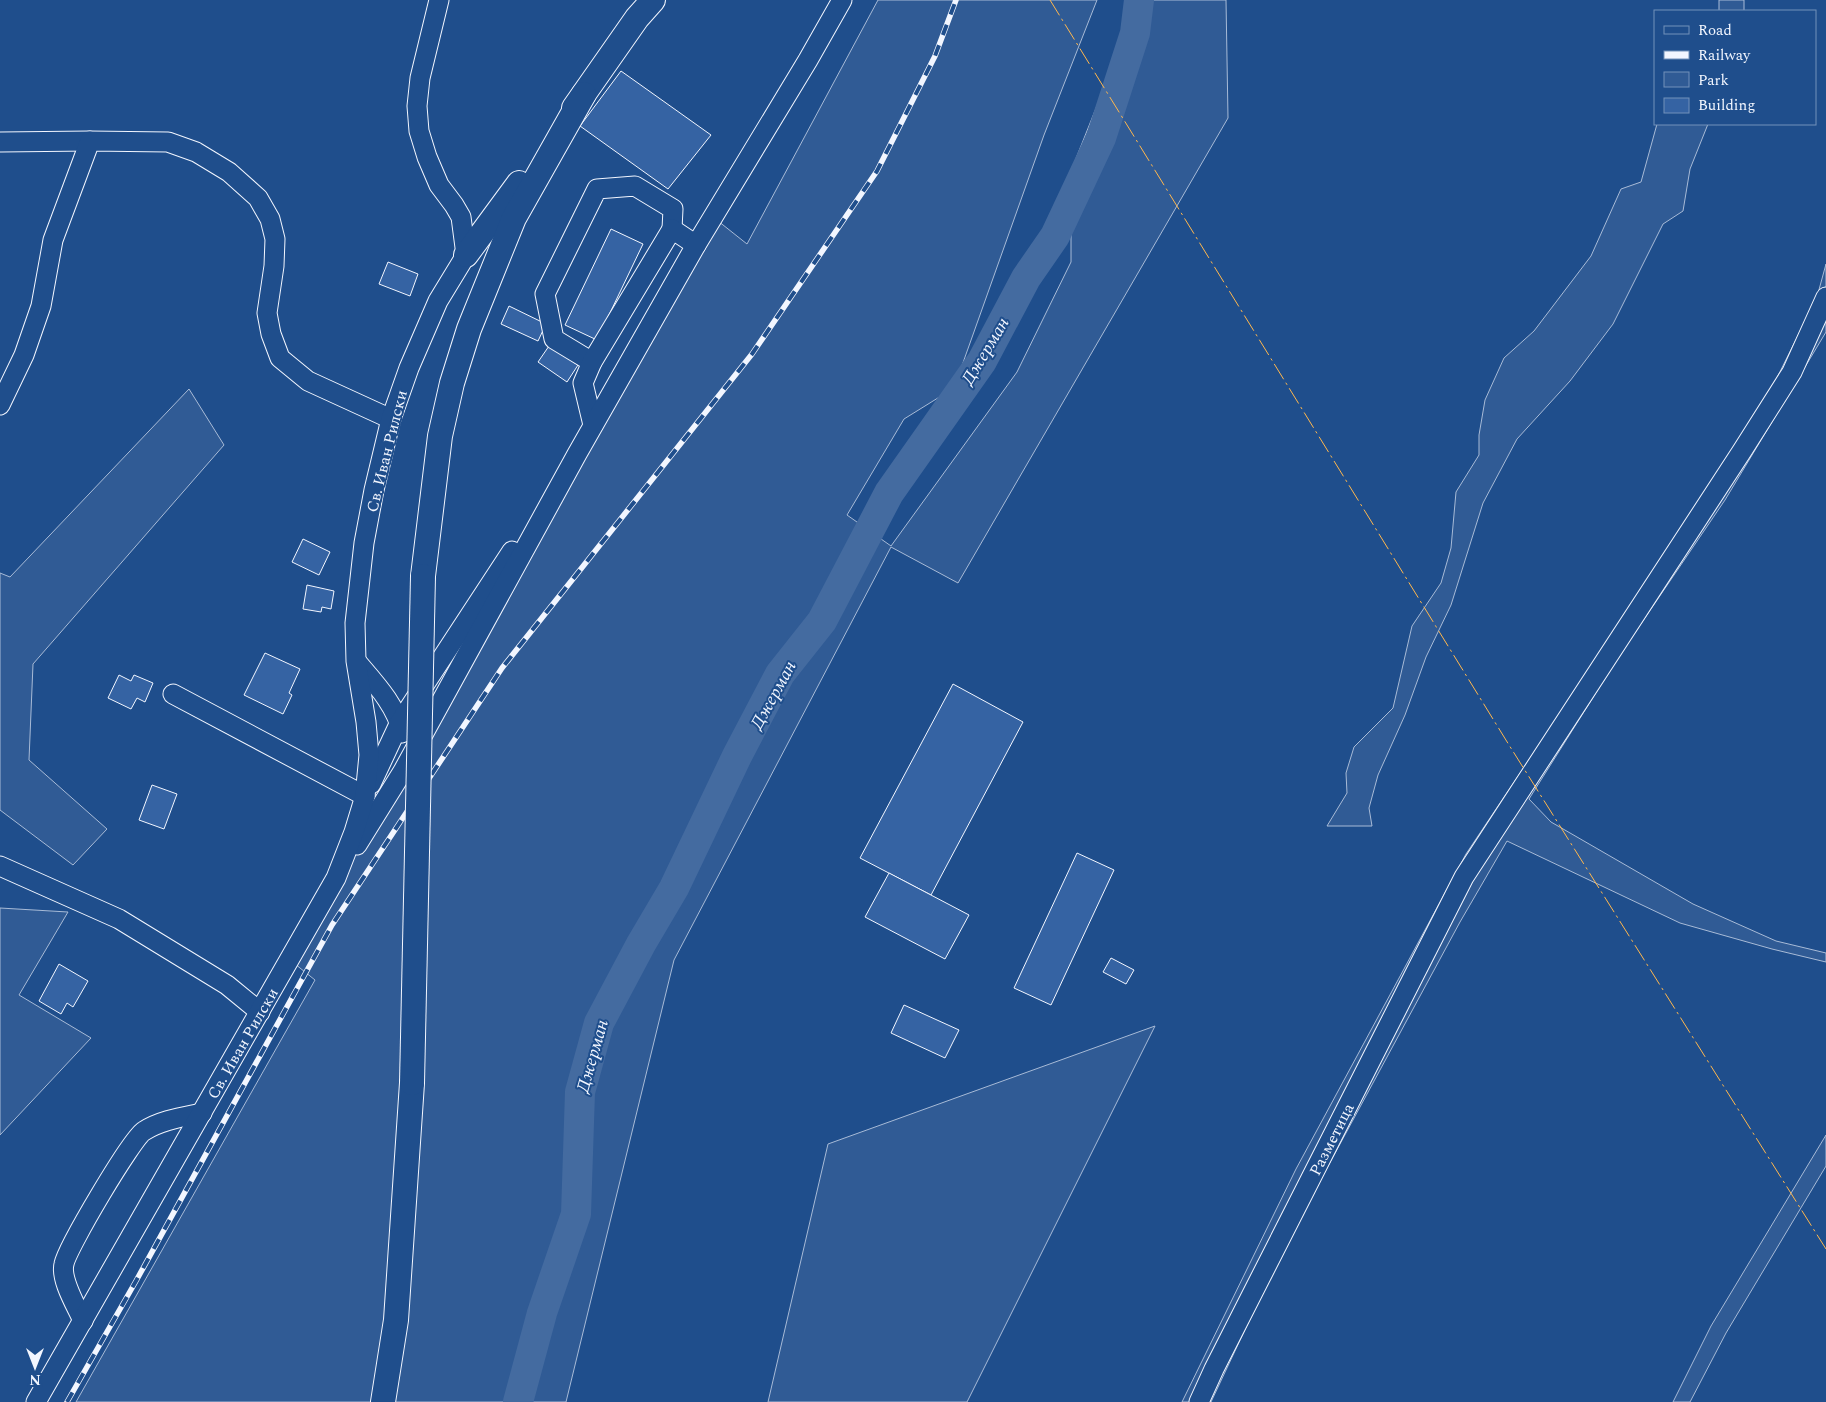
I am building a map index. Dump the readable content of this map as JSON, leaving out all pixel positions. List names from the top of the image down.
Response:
{
  "streets": {
    "street": ["Св. Иван Рилски", "Разметица"]
  },
  "water": ["Джерман"],
  "legend": [
    "Road",
    "Railway",
    "Park",
    "Building"
  ],
  "north": "bottom"
}
